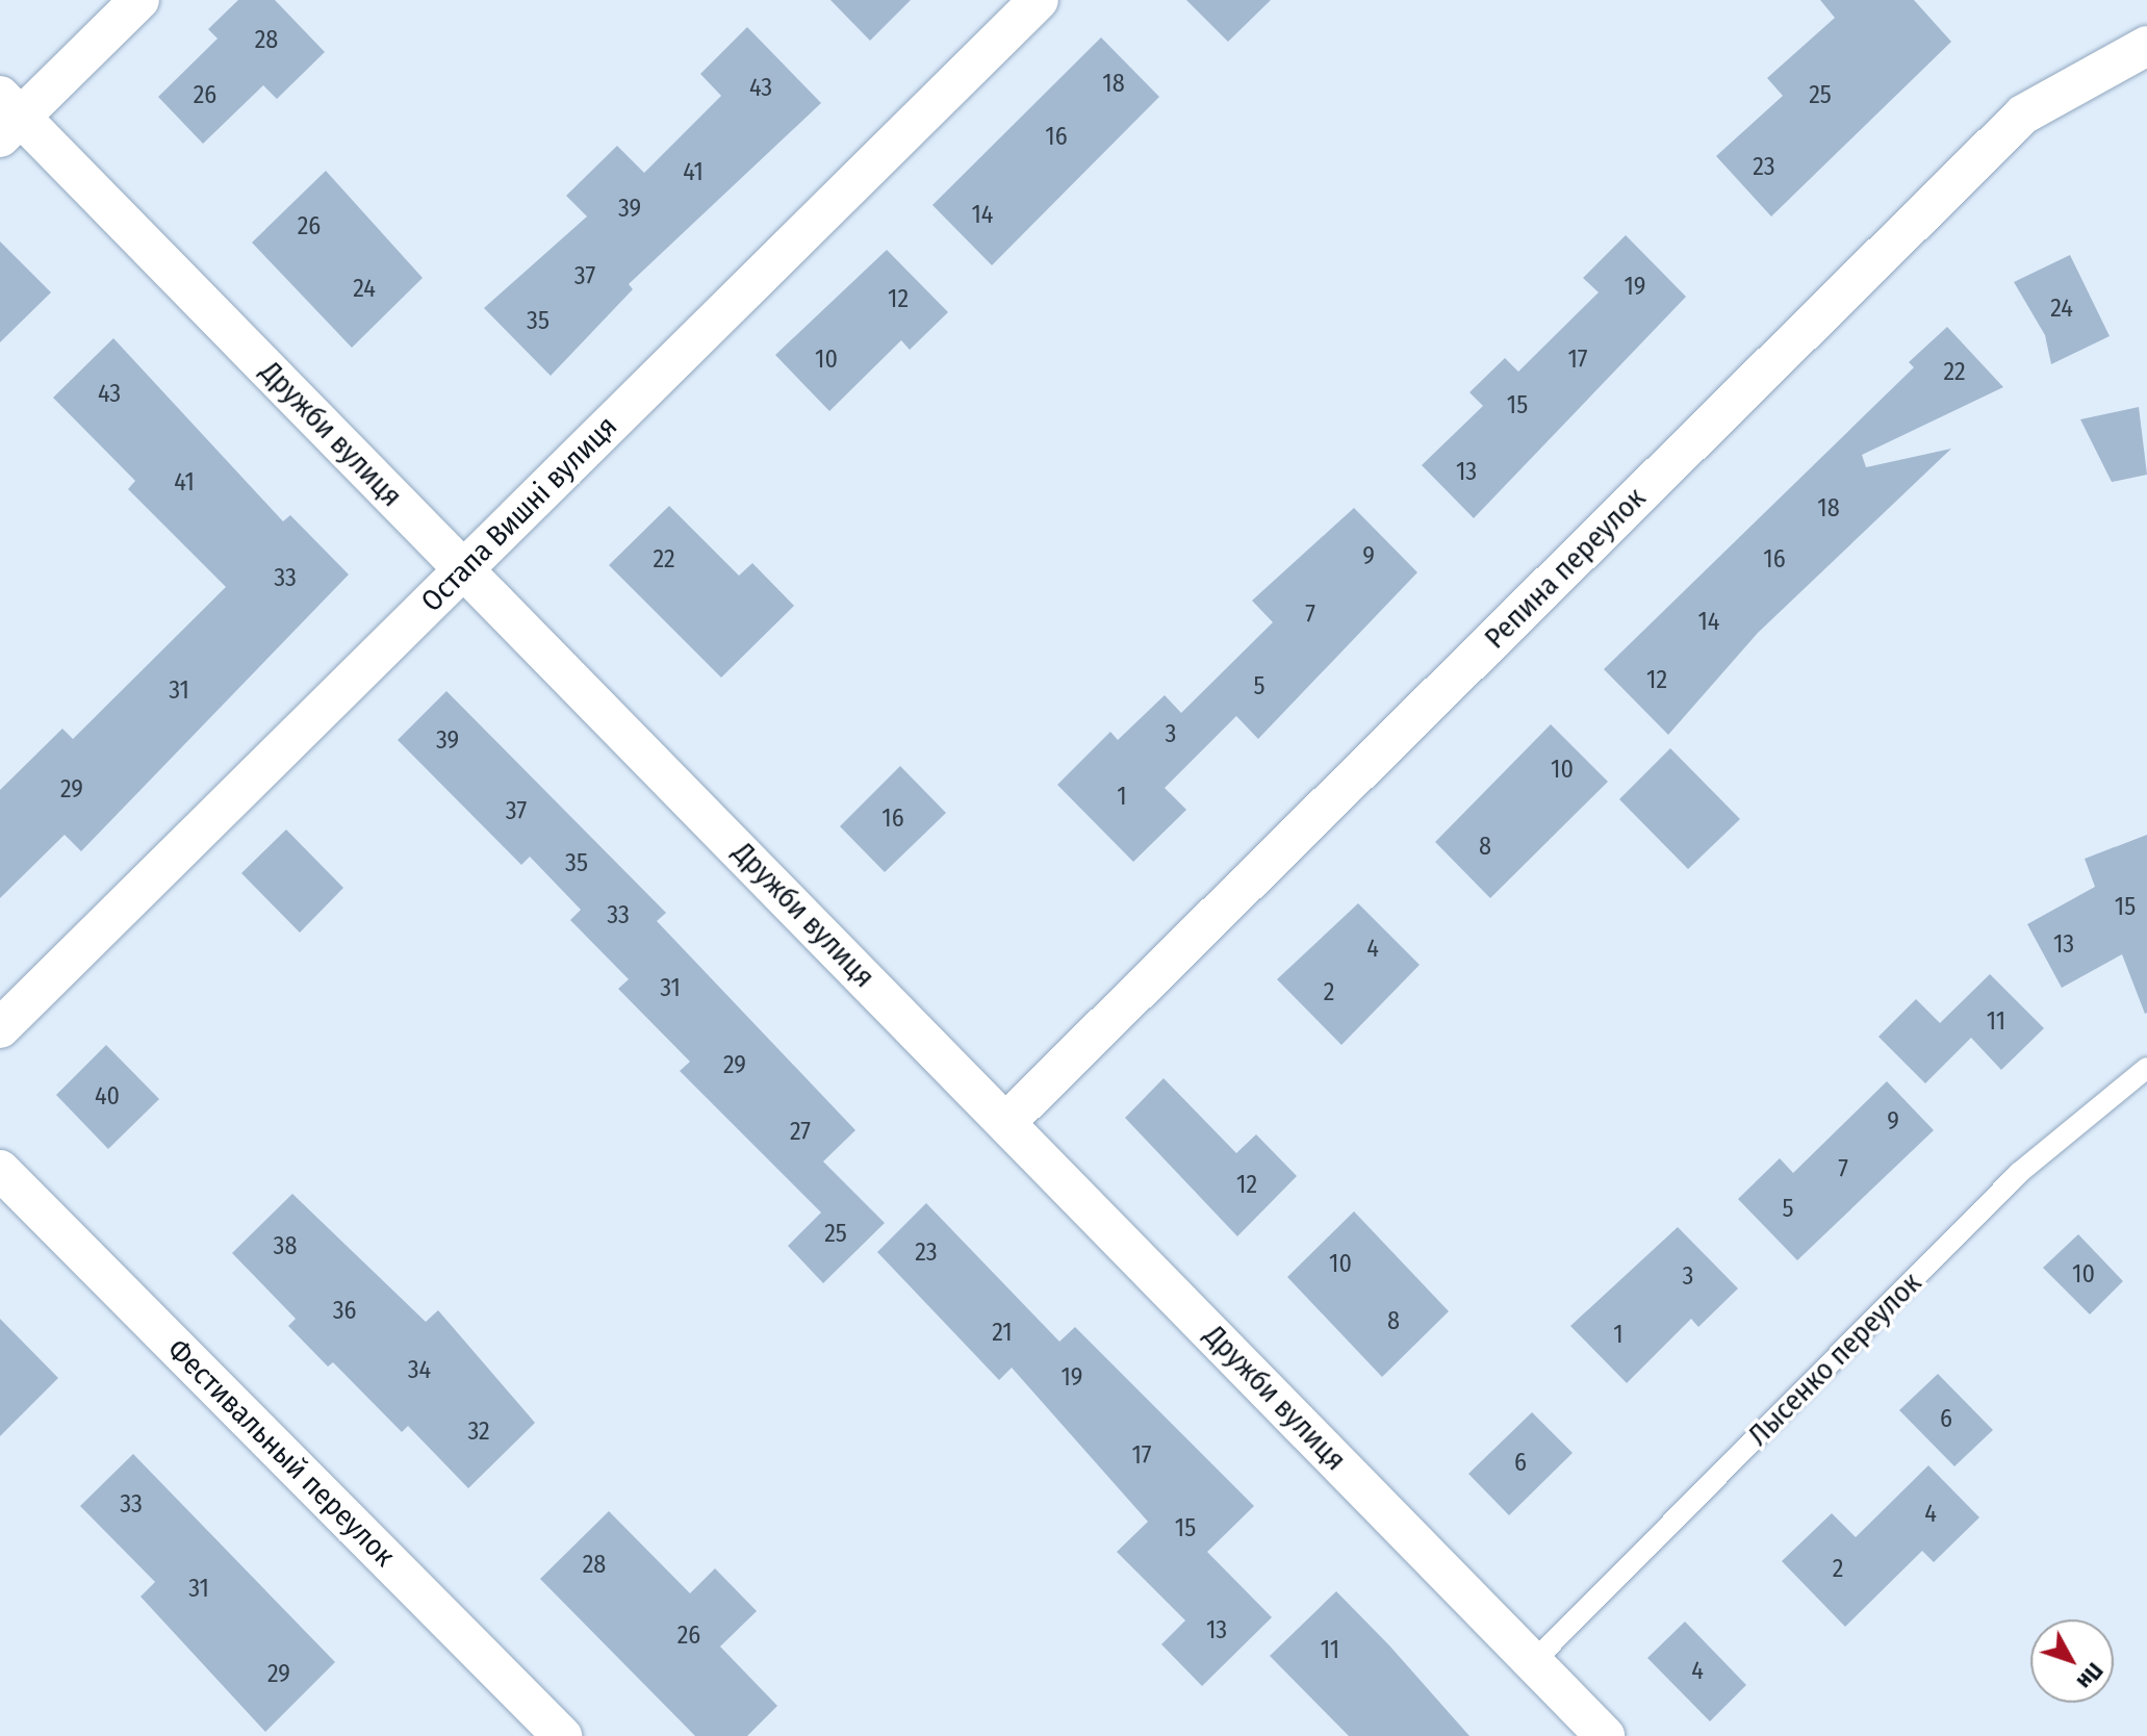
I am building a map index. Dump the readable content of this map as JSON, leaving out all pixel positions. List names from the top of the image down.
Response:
{
  "streets": {
    "street": [
      "Дружби вулиця",
      "Остапа Вишні вулиця",
      "Репина переулок",
      "Фестивальный переулок"
    ],
    "lane": ["Лысенко переулок"]
  },
  "crossings": [
    ["Дружби вулиця", "Остапа Вишні вулиця"],
    ["Дружби вулиця", "Репина переулок"],
    ["Дружби вулиця", "Лысенко переулок"]
  ],
  "house_numbers": [
    "28",
    "18",
    "43",
    "26",
    "25",
    "16",
    "23",
    "41",
    "39",
    "14",
    "26",
    "37",
    "19",
    "24",
    "12",
    "24",
    "35",
    "10",
    "17",
    "22",
    "43",
    "15",
    "13",
    "41",
    "18",
    "9",
    "22",
    "16",
    "33",
    "7",
    "14",
    "12",
    "5",
    "31",
    "3",
    "39",
    "10",
    "29",
    "1",
    "37",
    "16",
    "8",
    "35",
    "15",
    "33",
    "13",
    "4",
    "31",
    "2",
    "11",
    "29",
    "40",
    "9",
    "27",
    "7",
    "12",
    "5",
    "25",
    "38",
    "23",
    "10",
    "10",
    "3",
    "36",
    "8",
    "21",
    "1",
    "34",
    "19",
    "6",
    "32",
    "17",
    "6",
    "33",
    "4",
    "15",
    "28",
    "2",
    "31",
    "13",
    "26",
    "11",
    "4",
    "29"
  ],
  "north": "bottom right"
}
